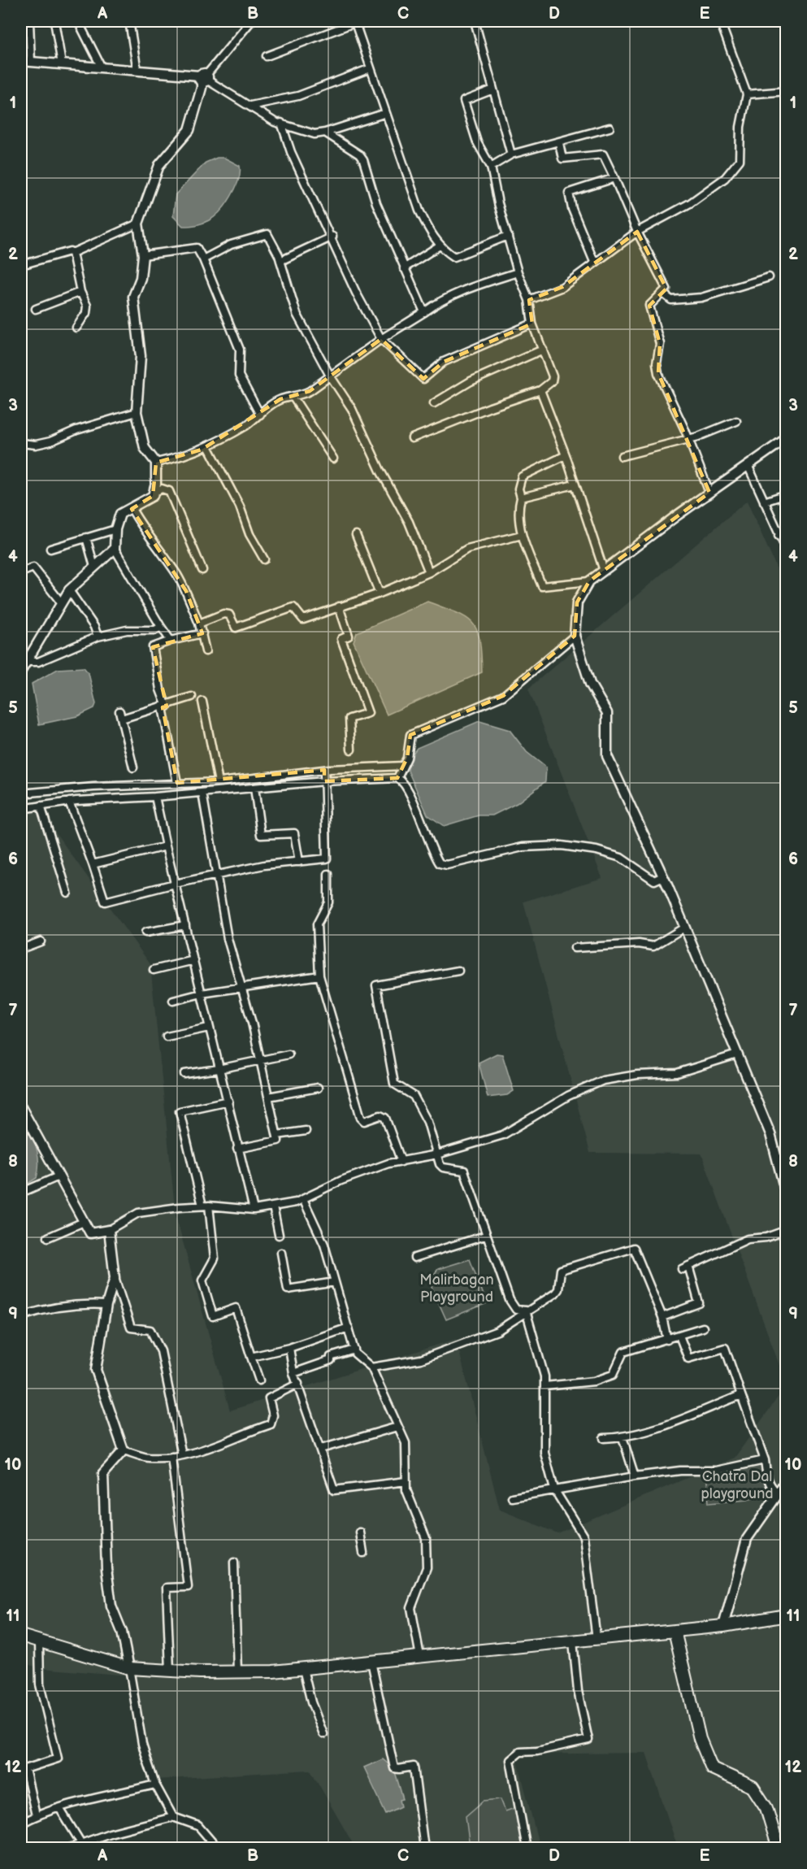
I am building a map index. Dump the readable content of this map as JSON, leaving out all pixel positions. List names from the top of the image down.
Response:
{
  "parks": ["Malirbagan Playground", "Chatra Dal playground"],
  "grid": {
    "columns": [
      "A",
      "B",
      "C",
      "D",
      "E"
    ],
    "rows": [
      "1",
      "2",
      "3",
      "4",
      "5",
      "6",
      "7",
      "8",
      "9",
      "10",
      "11",
      "12"
    ]
  }
}
